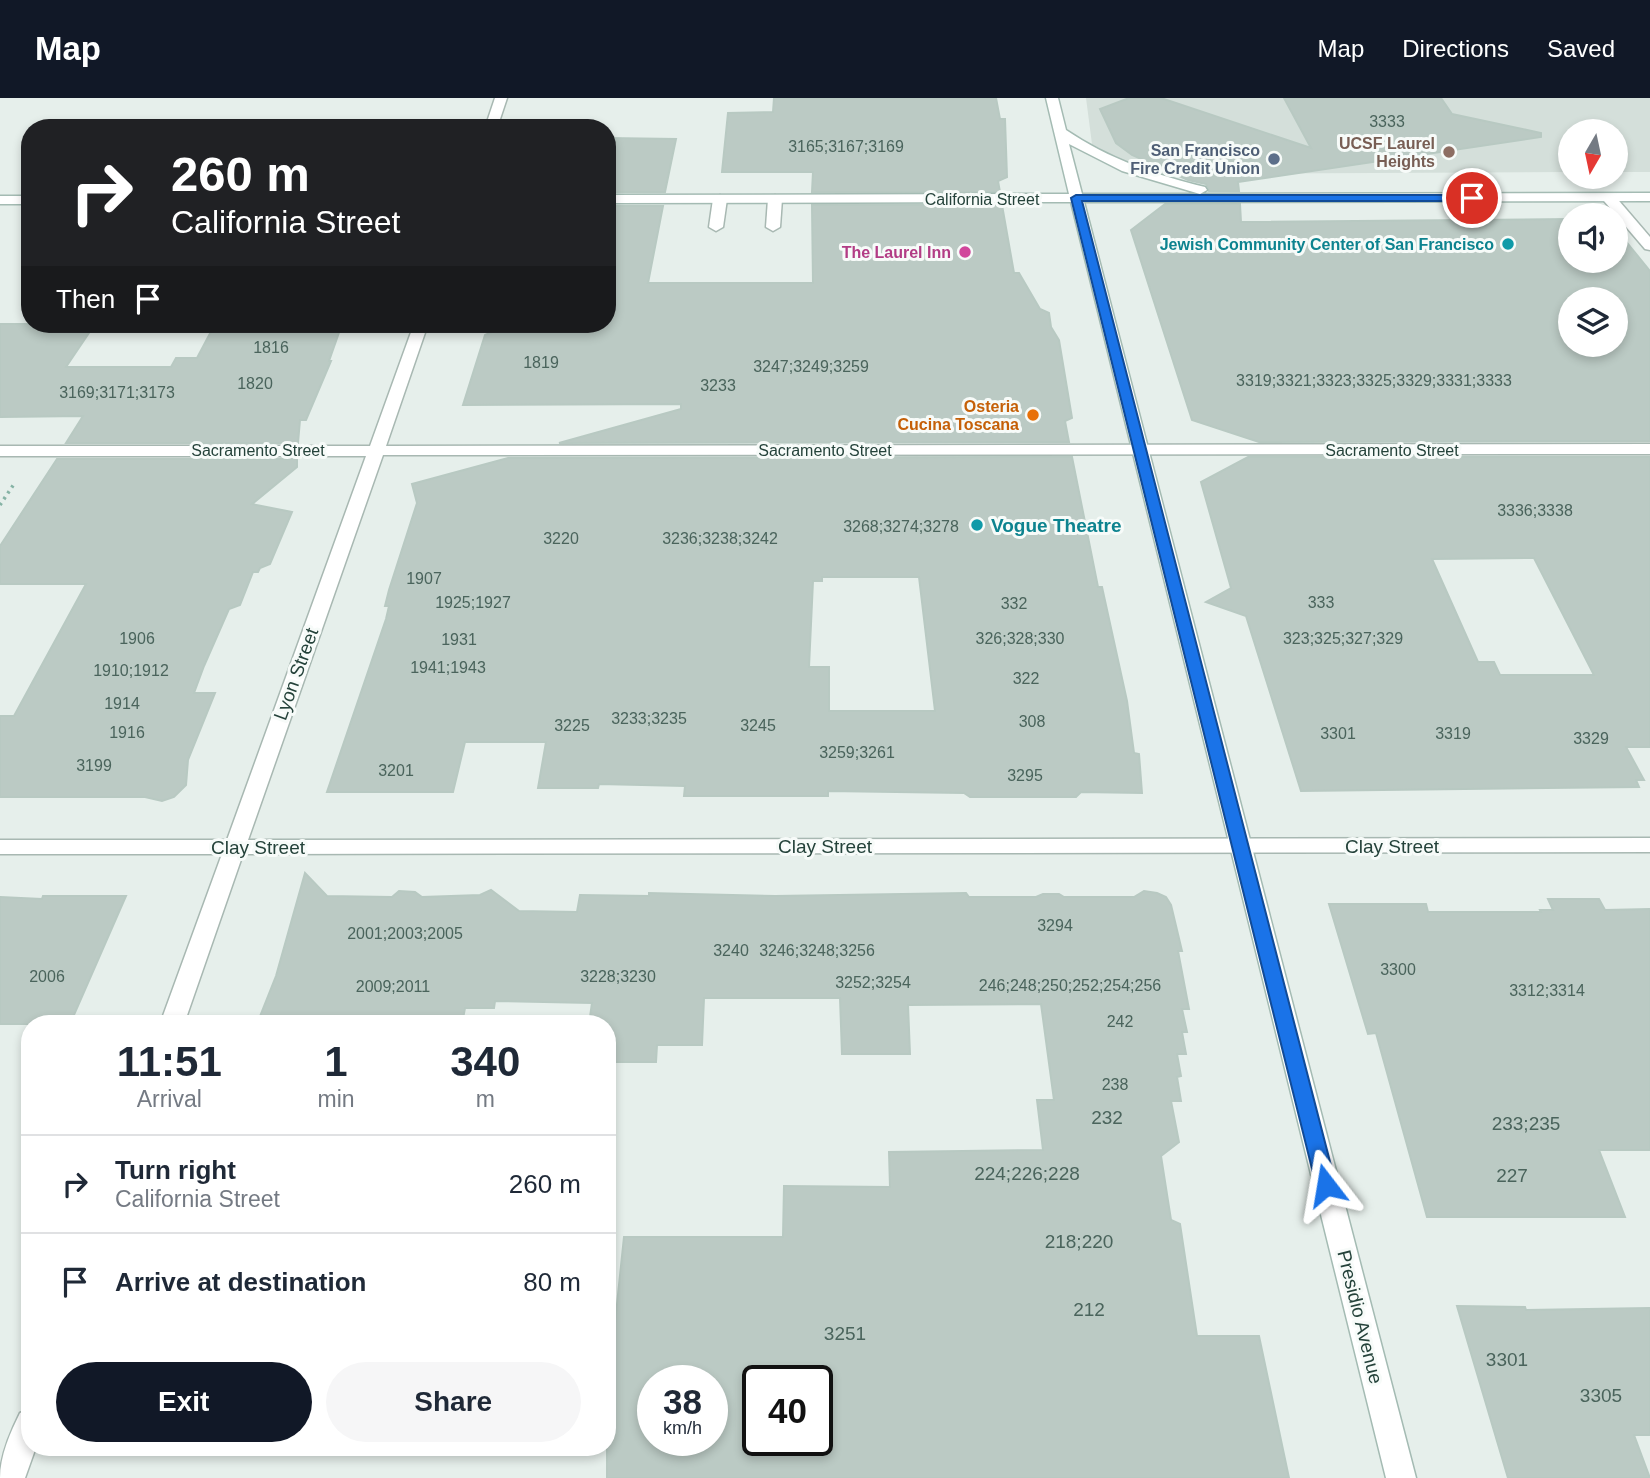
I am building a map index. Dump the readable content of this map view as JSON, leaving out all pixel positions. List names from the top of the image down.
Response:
{
  "streets": {
    "street": [
      "California Street",
      "Sacramento Street",
      "Lyon Street",
      "Clay Street",
      "Presidio Avenue"
    ]
  },
  "crossings": [
    ["California Street", "Presidio Avenue"],
    ["Sacramento Street", "Lyon Street"],
    ["Sacramento Street", "Presidio Avenue"],
    ["Lyon Street", "Clay Street"],
    ["Clay Street", "Presidio Avenue"]
  ],
  "places": [
    "UCSF Laurel Heights",
    "San Francisco Fire Credit Union",
    "Jewish Community Center of San Francisco",
    "The Laurel Inn",
    "Osteria Cucina Toscana",
    "Vogue Theatre"
  ],
  "house_numbers": [
    "3333",
    "3165;3167;3169",
    "1816",
    "1819",
    "3247;3249;3259",
    "3319;3321;3323;3325;3329;3331;3333",
    "1820",
    "3233",
    "3169;3171;3173",
    "3336;3338",
    "3268;3274;3278",
    "3220",
    "3236;3238;3242",
    "1907",
    "1925;1927",
    "333",
    "332",
    "1906",
    "326;328;330",
    "323;325;327;329",
    "1931",
    "1941;1943",
    "1910;1912",
    "322",
    "1914",
    "3233;3235",
    "308",
    "3225",
    "3245",
    "1916",
    "3301",
    "3319",
    "3329",
    "3259;3261",
    "3199",
    "3201",
    "3295",
    "3294",
    "2001;2003;2005",
    "3240",
    "3246;3248;3256",
    "3300",
    "2006",
    "3228;3230",
    "3252;3254",
    "246;248;250;252;254;256",
    "2009;2011",
    "3312;3314",
    "242",
    "238",
    "232",
    "233;235",
    "224;226;228",
    "227",
    "218;220",
    "212",
    "3251",
    "3301",
    "3305"
  ],
  "north": "bottom",
  "page": {
    "header": "Map",
    "nav": ["Map", "Directions", "Saved"],
    "turn": ["260 m", "California Street"],
    "then": "Then",
    "eta": [
      "11:51",
      "Arrival",
      "1",
      "min",
      "340",
      "m"
    ],
    "list": [
      {
        "name": "Turn right",
        "note": "California Street",
        "value": "260 m"
      },
      {
        "name": "Arrive at destination",
        "value": "80 m"
      }
    ],
    "buttons": ["Exit", "Share"],
    "speed": "38 km/h",
    "limit": "40"
  }
}
